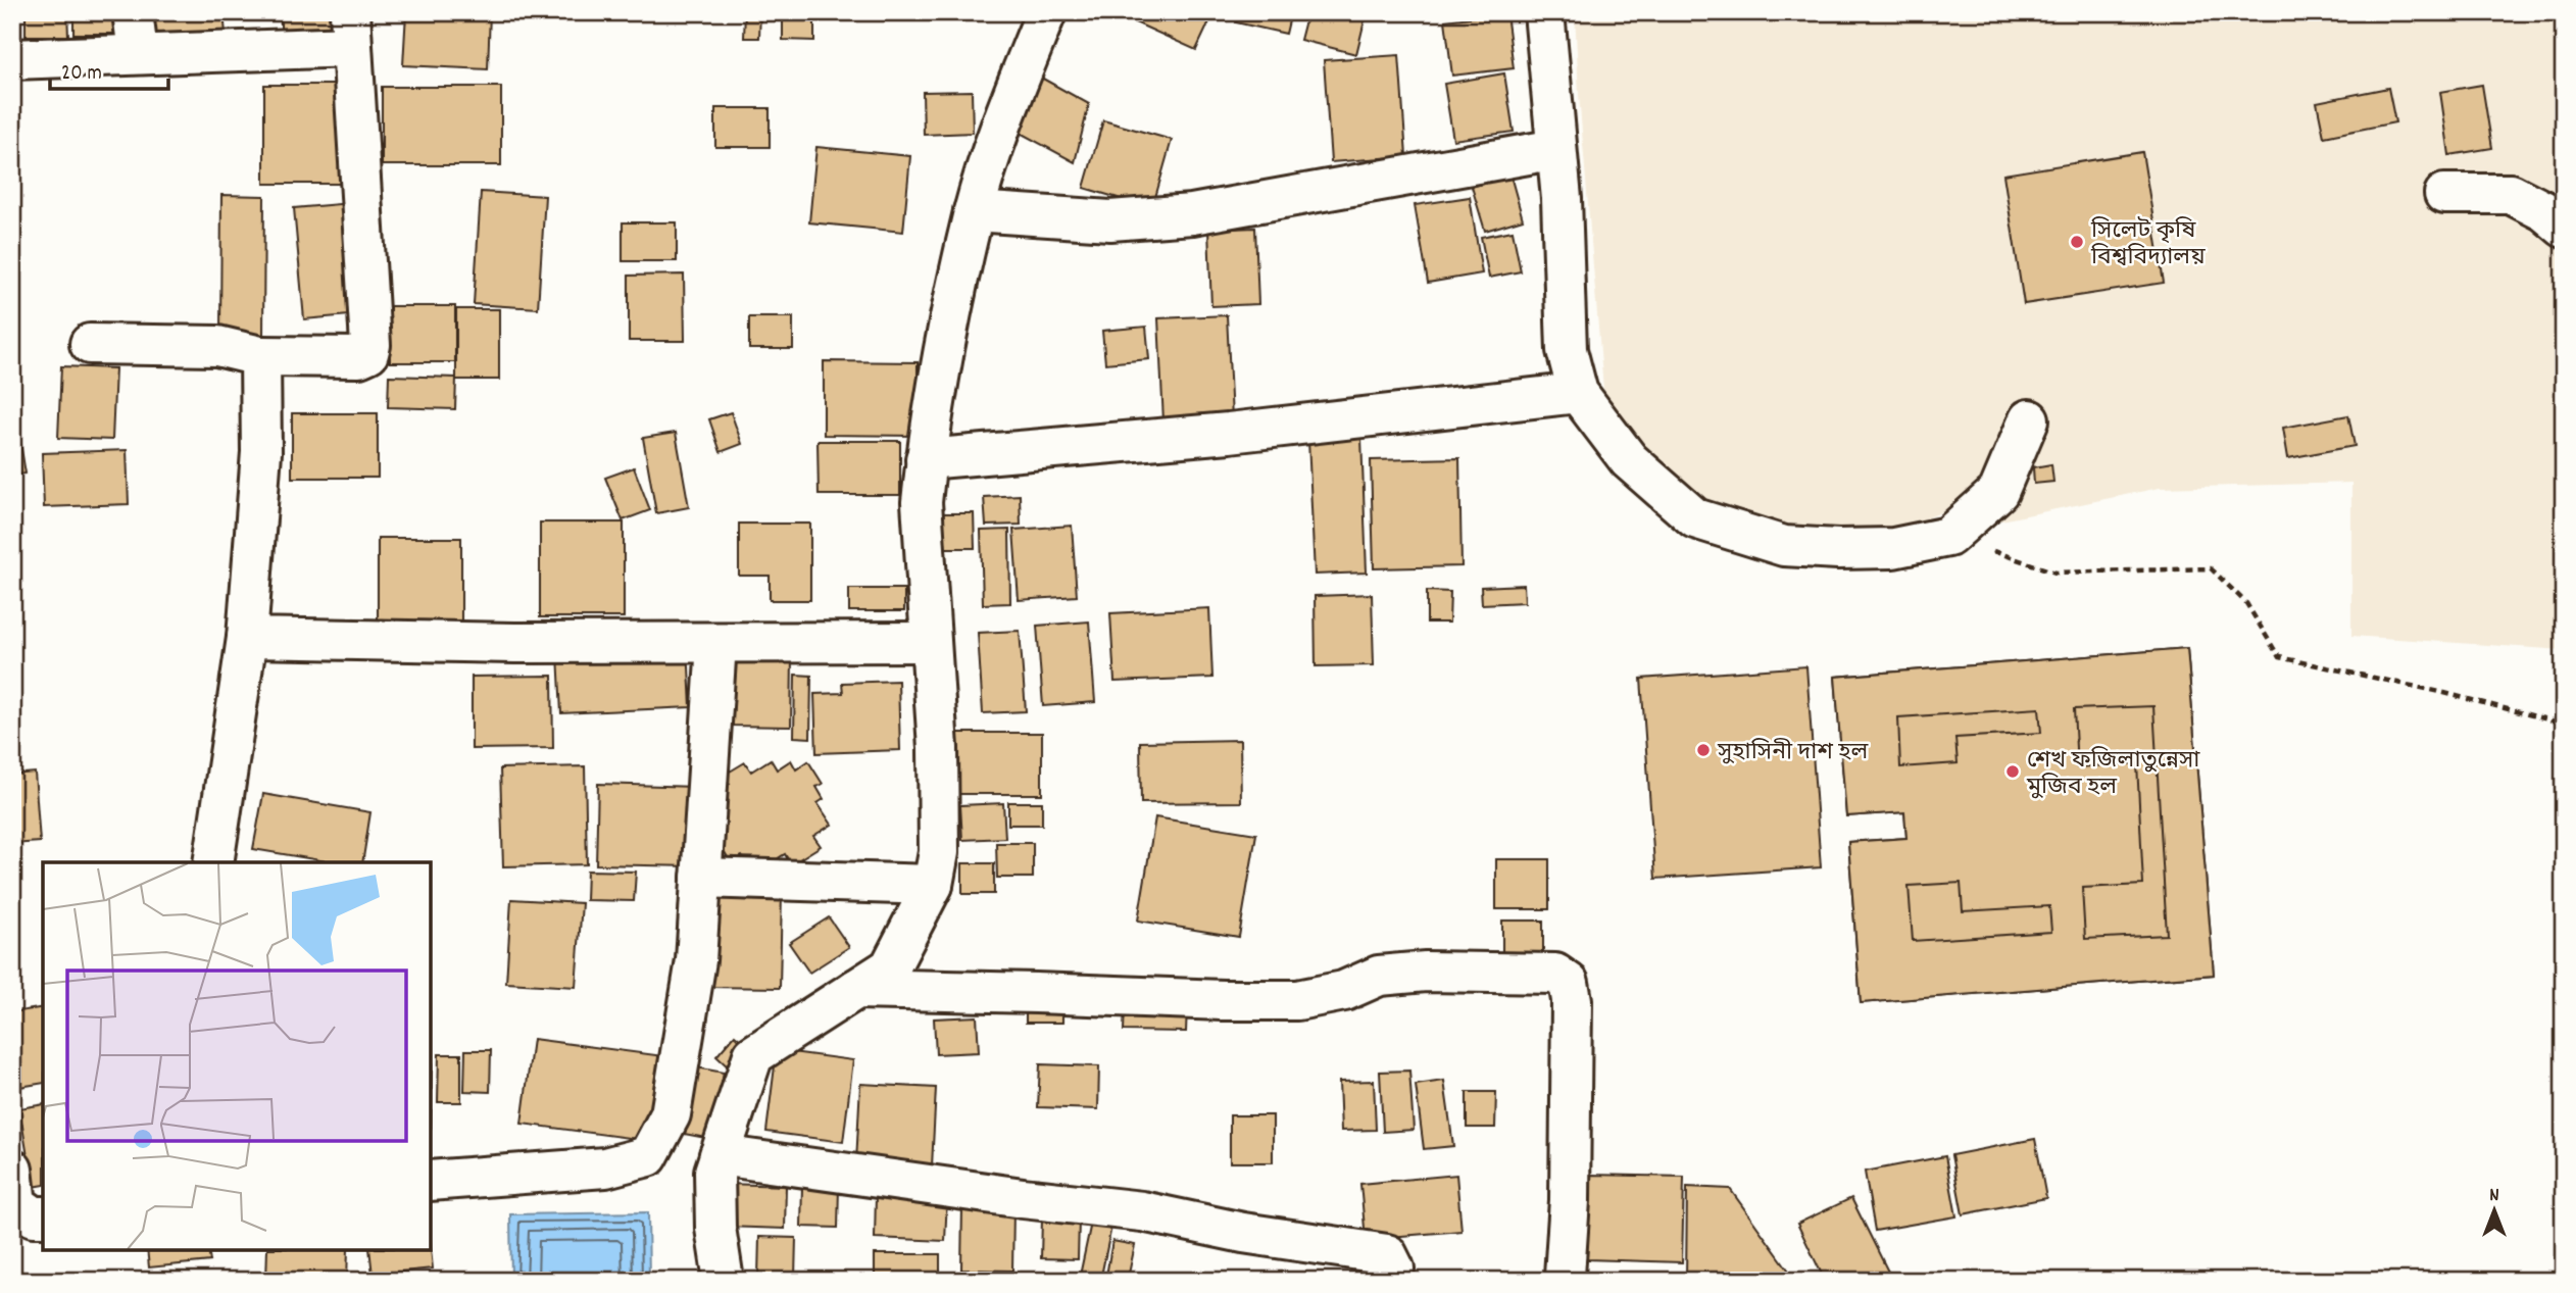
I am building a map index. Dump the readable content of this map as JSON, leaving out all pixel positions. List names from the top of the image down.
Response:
{
  "places": ["সিলেট কৃষি বিশ্ববিদ্যালয়", "সুহাসিনী দাশ হল", "শেখ ফজিলাতুন্নেসা মুজিব হল"],
  "scale_bar": "20 m",
  "north": "top"
}
